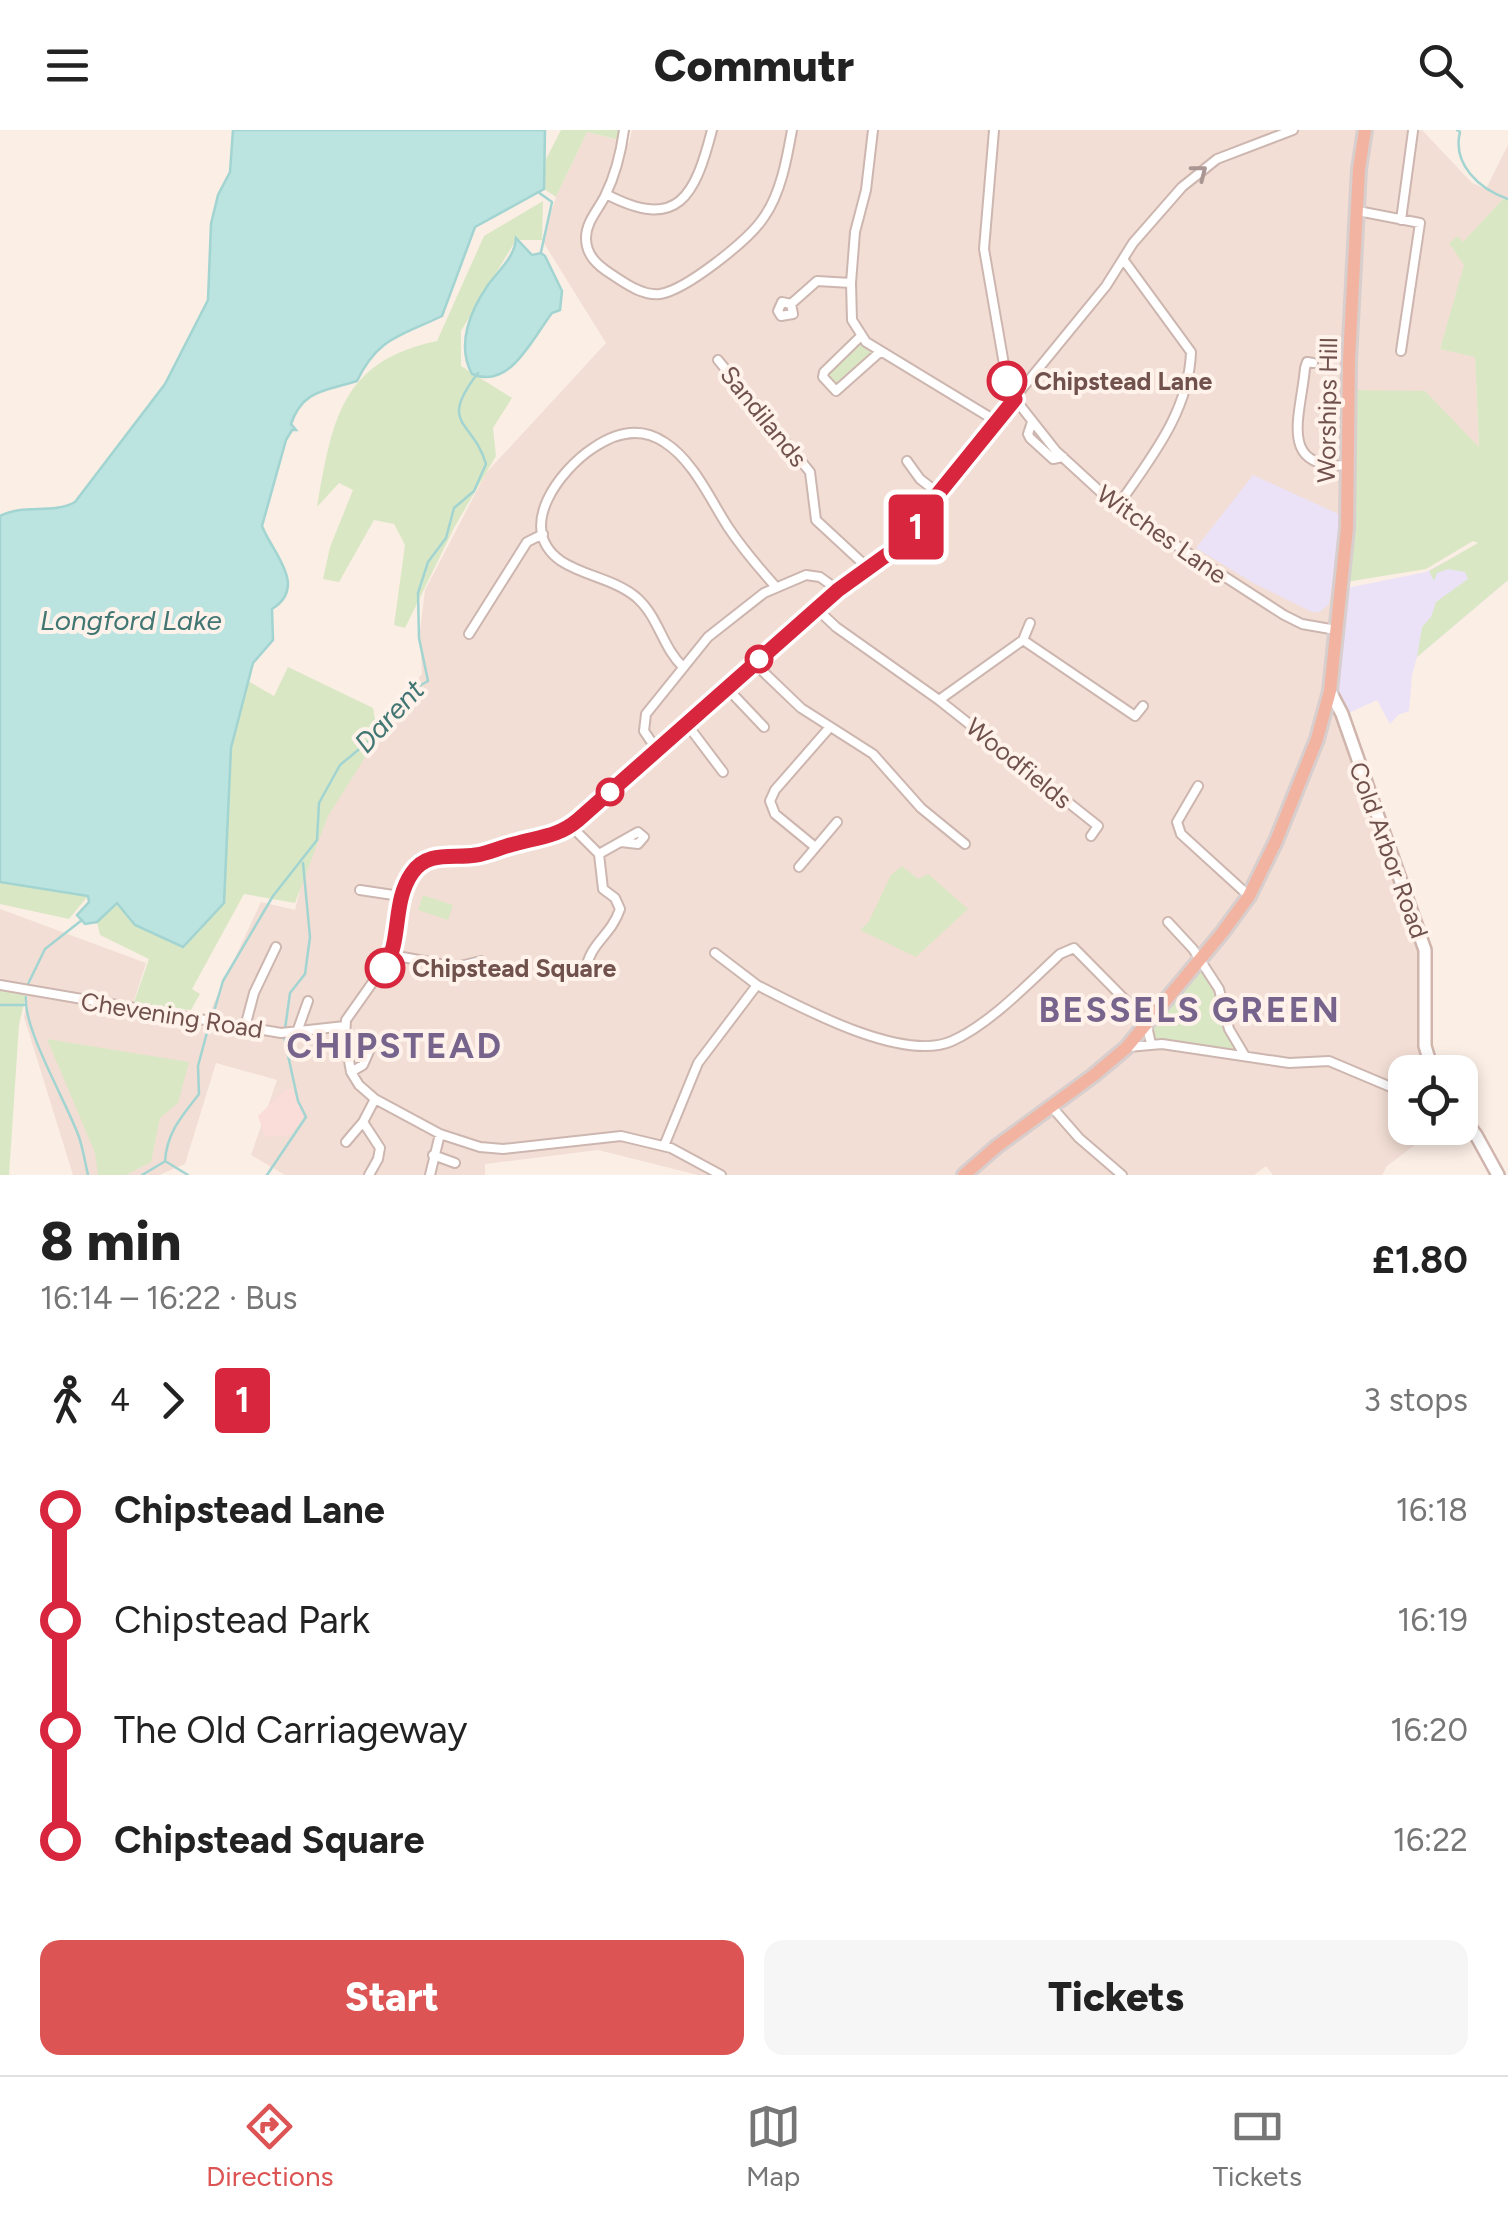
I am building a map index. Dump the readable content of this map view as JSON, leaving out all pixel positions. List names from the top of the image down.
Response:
{
  "streets": {
    "highway": ["Worships Hill"],
    "main road": ["Cold Arbor Road"],
    "street": [
      "Sandilands",
      "Witches Lane",
      "Woodfields",
      "Chevening Road"
    ]
  },
  "crossings": [
    ["Worships Hill", "Witches Lane"],
    ["Worships Hill", "Cold Arbor Road"]
  ],
  "districts": ["BESSELS GREEN", "CHIPSTEAD"],
  "water": ["Longford Lake", "Darent"],
  "places": ["Chipstead Lane", "Chipstead Square"],
  "lines": ["bus line 1"],
  "page": {
    "header": "Commutr",
    "on_map": "1",
    "heading": ["8 min", "16:14 – 16:22 · Bus", "£1.80"],
    "legs": ["4", "1", "3 stops"],
    "list": [
      {
        "name": "Chipstead Lane",
        "value": "16:18"
      },
      {
        "name": "Chipstead Park",
        "value": "16:19"
      },
      {
        "name": "The Old Carriageway",
        "value": "16:20"
      },
      {
        "name": "Chipstead Square",
        "value": "16:22"
      }
    ],
    "buttons": ["Start", "Tickets"],
    "tabs": ["Directions", "Map", "Tickets"]
  }
}
